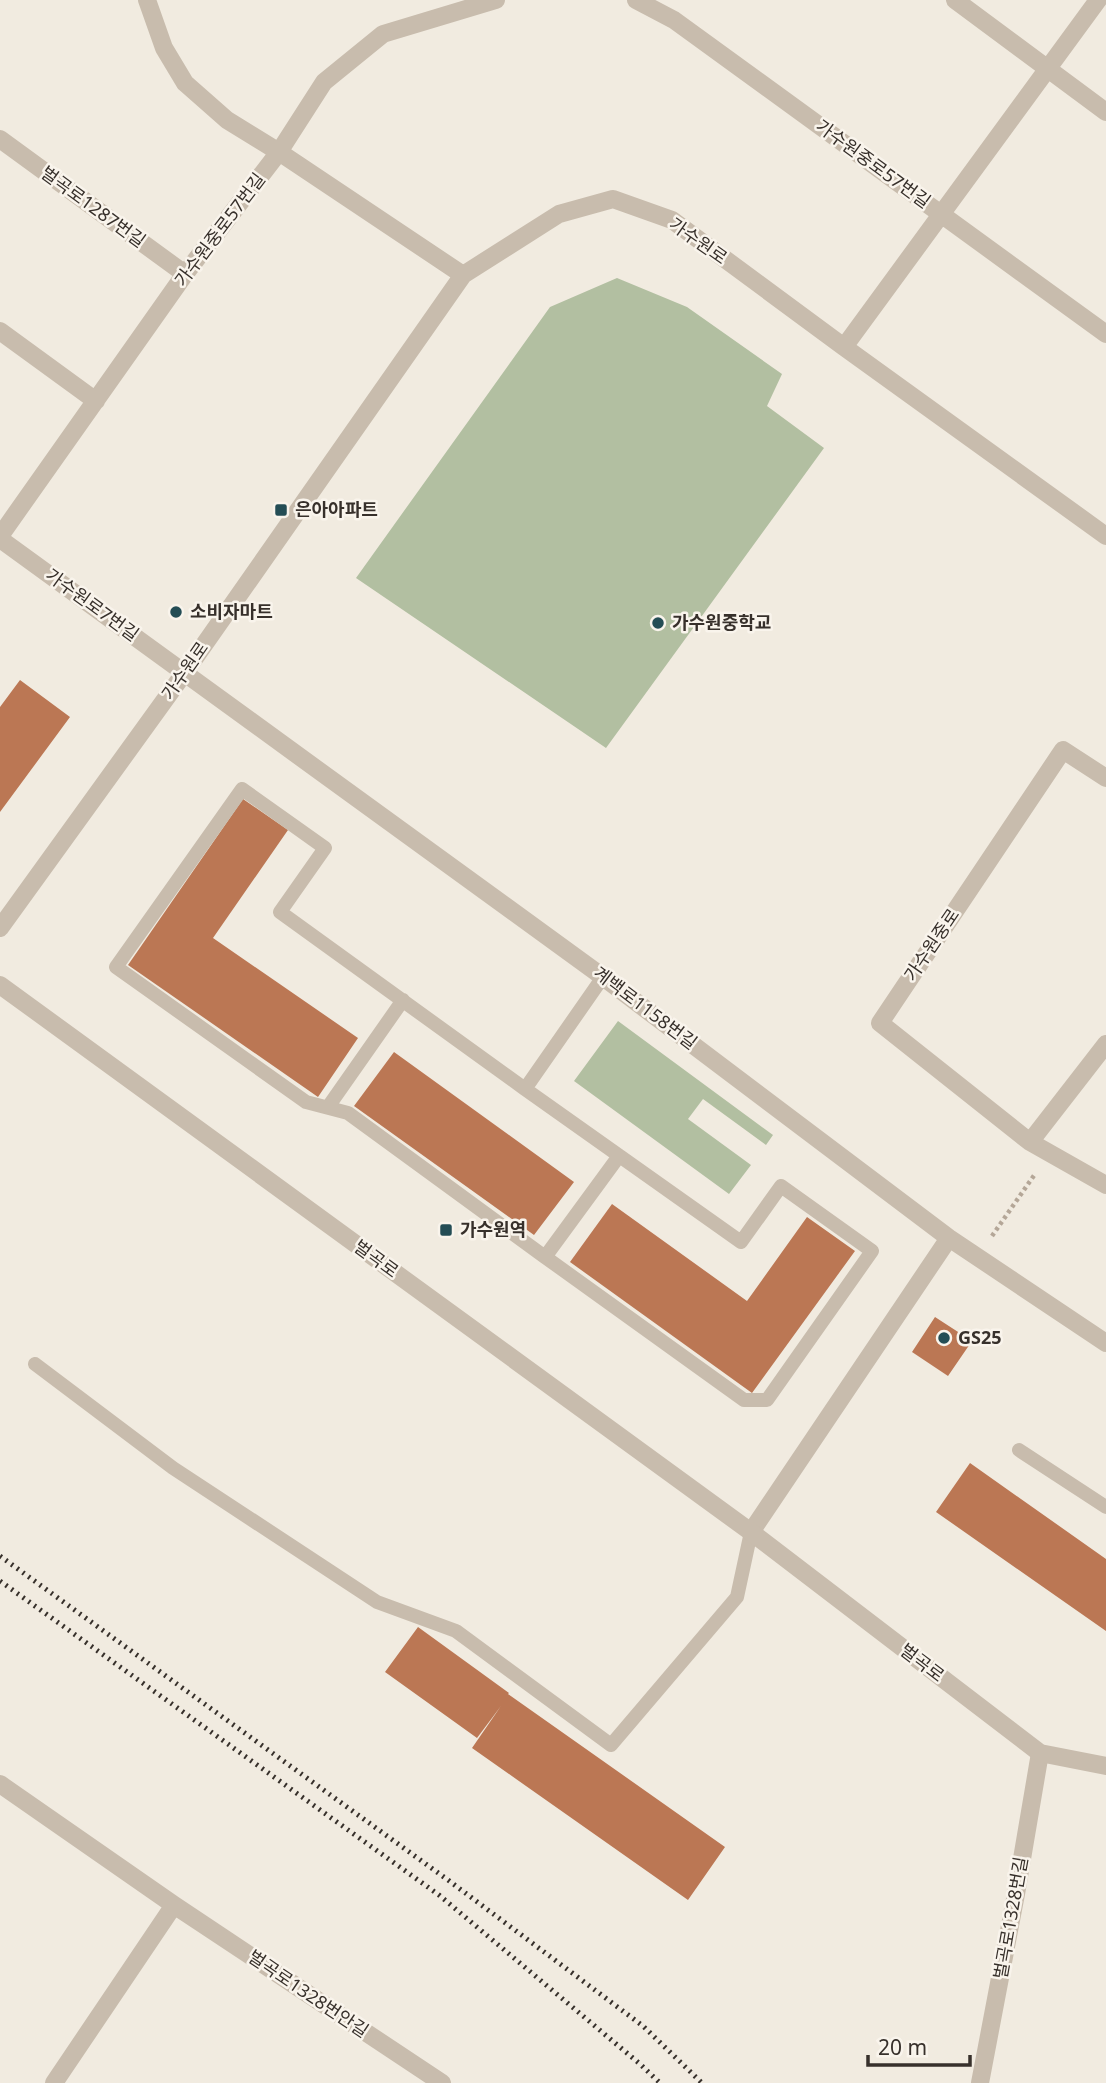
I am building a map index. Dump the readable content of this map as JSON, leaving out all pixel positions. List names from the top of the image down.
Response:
{
  "streets": {
    "street": [
      "가수원중로57번길",
      "벌곡로1287번길",
      "가수원로",
      "가수원로7번길",
      "가수원중로",
      "계백로1158번길",
      "벌곡로",
      "벌곡로1328번길",
      "벌곡로1328번안길"
    ]
  },
  "crossings": [
    ["가수원중로57번길", "벌곡로1287번길"],
    ["가수원중로57번길", "가수원로7번길"],
    ["가수원로", "가수원로7번길"],
    ["가수원로", "계백로1158번길"],
    ["가수원로7번길", "계백로1158번길"],
    ["벌곡로", "벌곡로1328번길"]
  ],
  "places": {
    "transit": ["은아아파트", "가수원역"],
    "other": ["소비자마트", "가수원중학교", "GS25"]
  },
  "scale_bar": "20 m"
}
